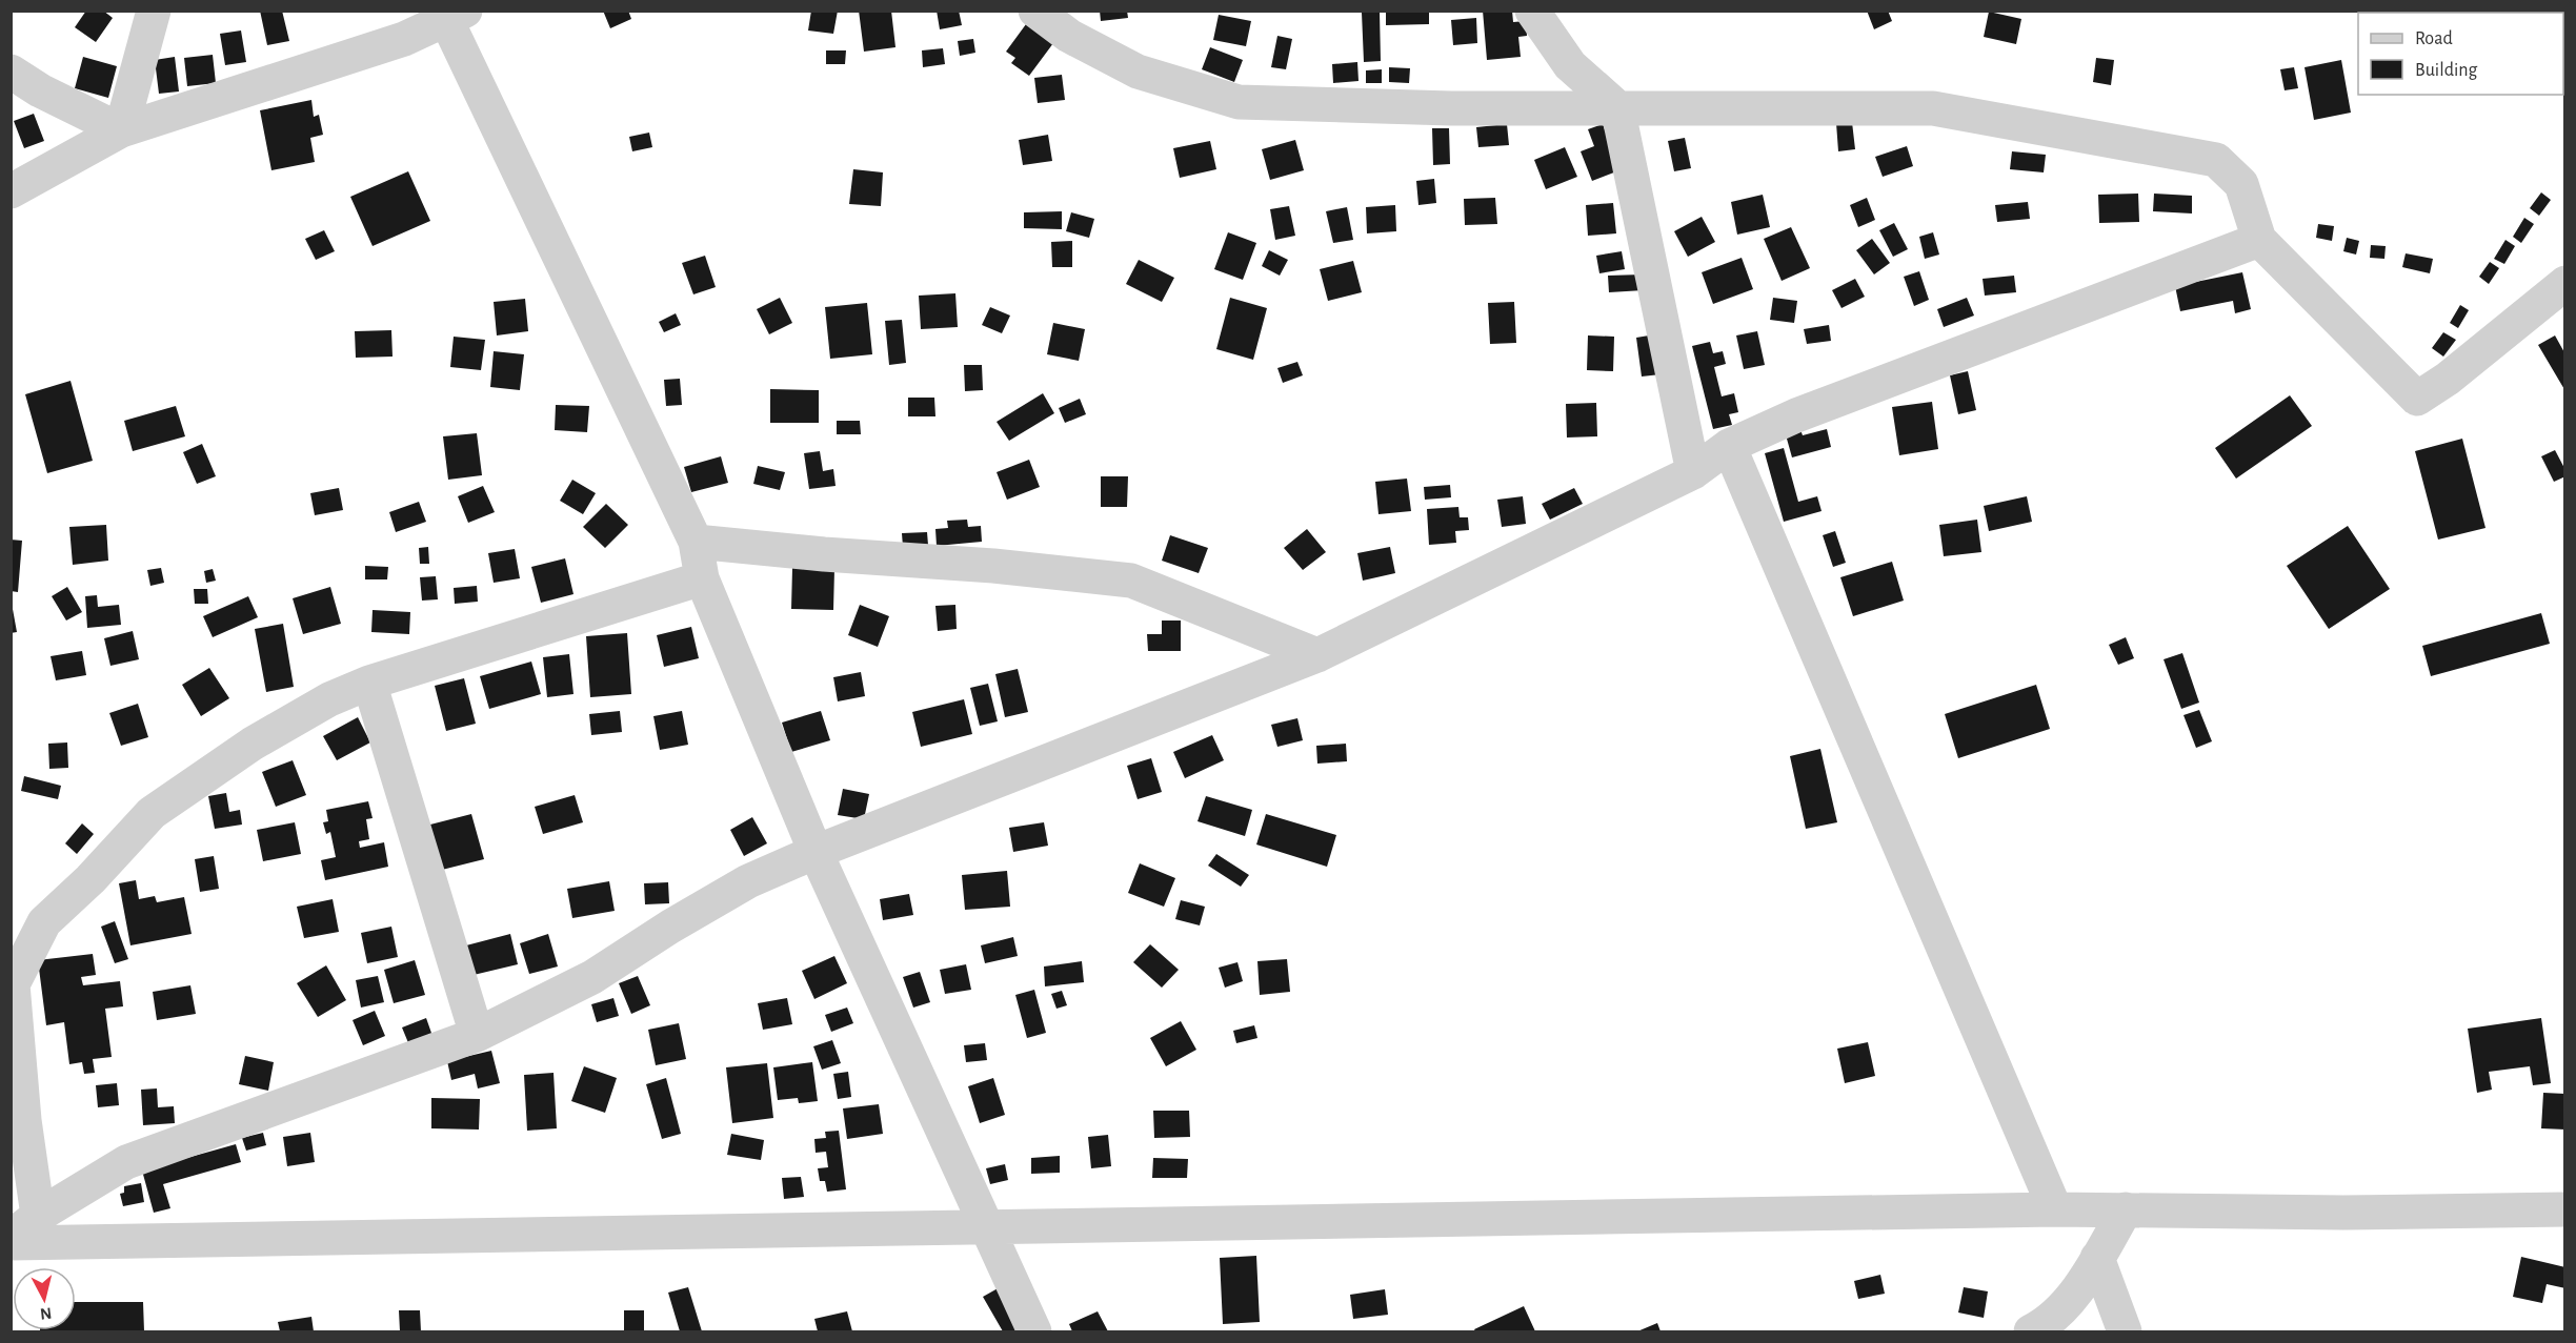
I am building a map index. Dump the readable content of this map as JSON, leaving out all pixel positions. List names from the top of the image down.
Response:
{
  "legend": ["Road", "Building"],
  "north": "bottom"
}
